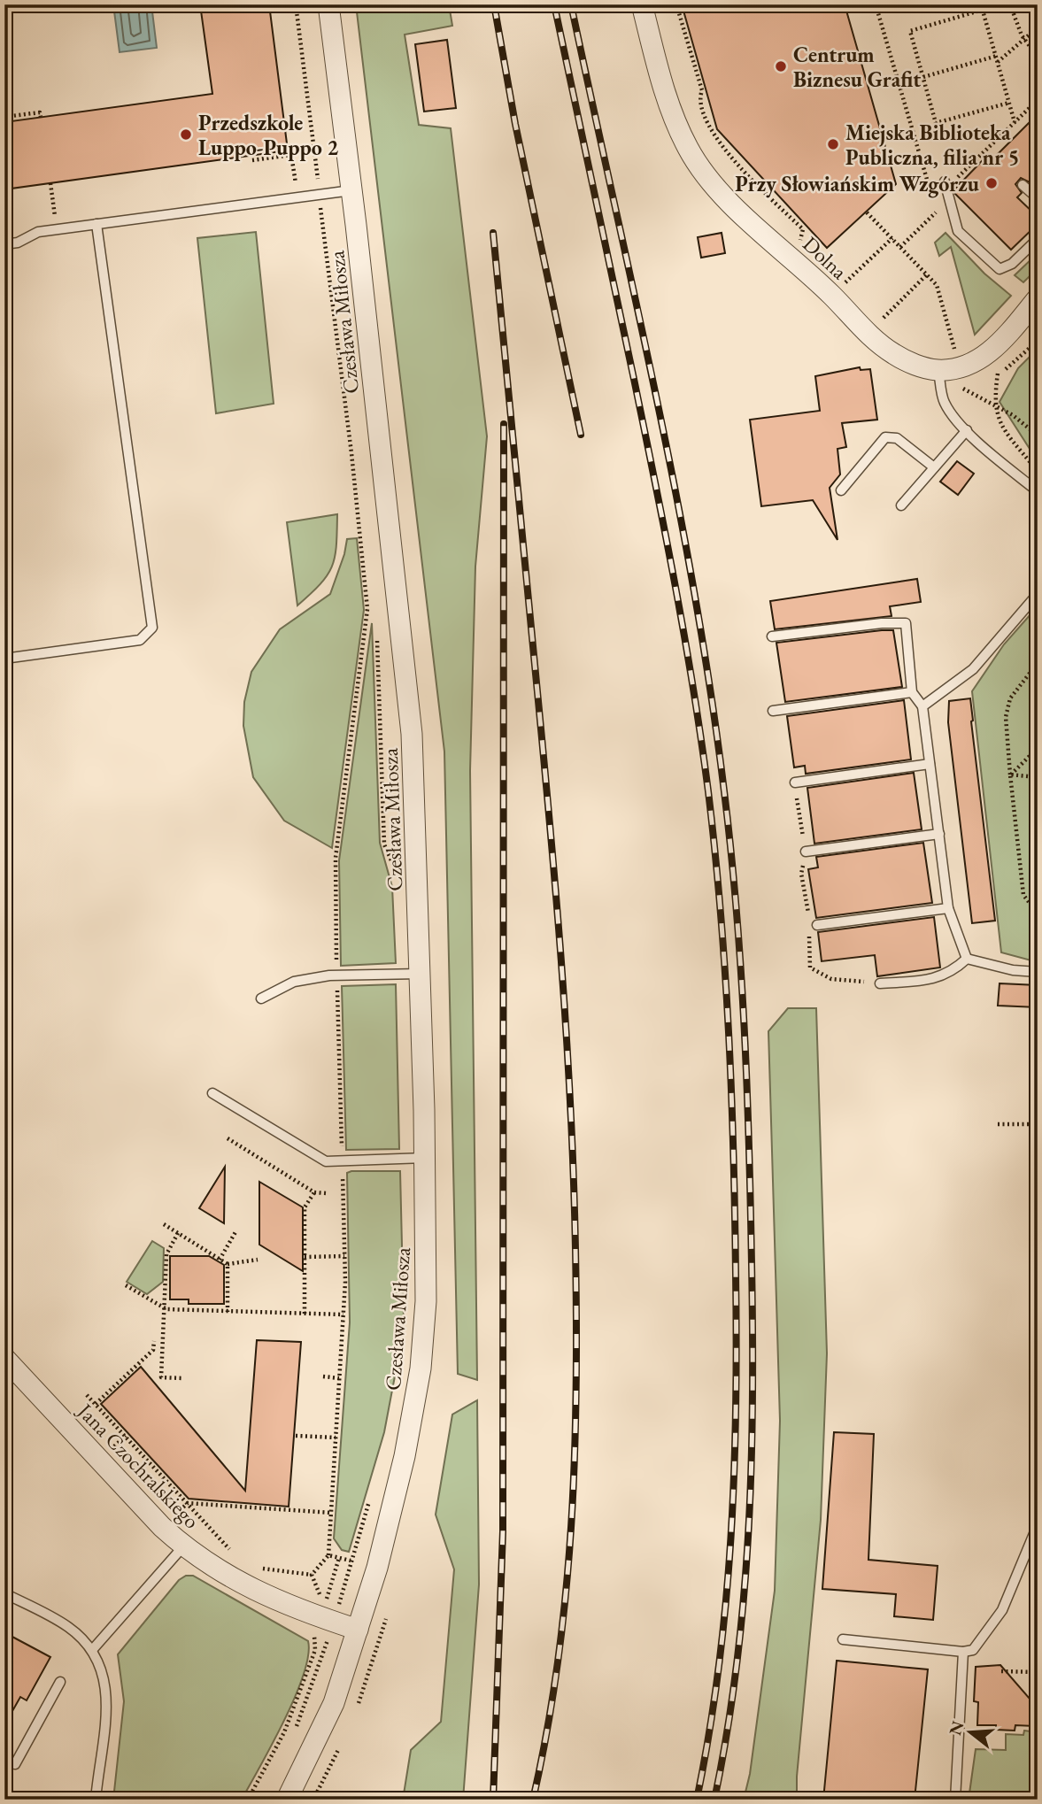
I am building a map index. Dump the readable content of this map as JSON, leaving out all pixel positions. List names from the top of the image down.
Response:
{
  "streets": {
    "street": ["Dolna", "Czesława Miłosza", "Jana Czochralskiego"]
  },
  "crossings": [
    ["Czesława Miłosza", "Jana Czochralskiego"]
  ],
  "places": [
    "Centrum Biznesu Grafit",
    "Przedszkole Luppo-Puppo 2",
    "Miejska Biblioteka Publiczna, filia nr 5",
    "Przy Słowiańskim Wzgórzu"
  ],
  "north": "left"
}
